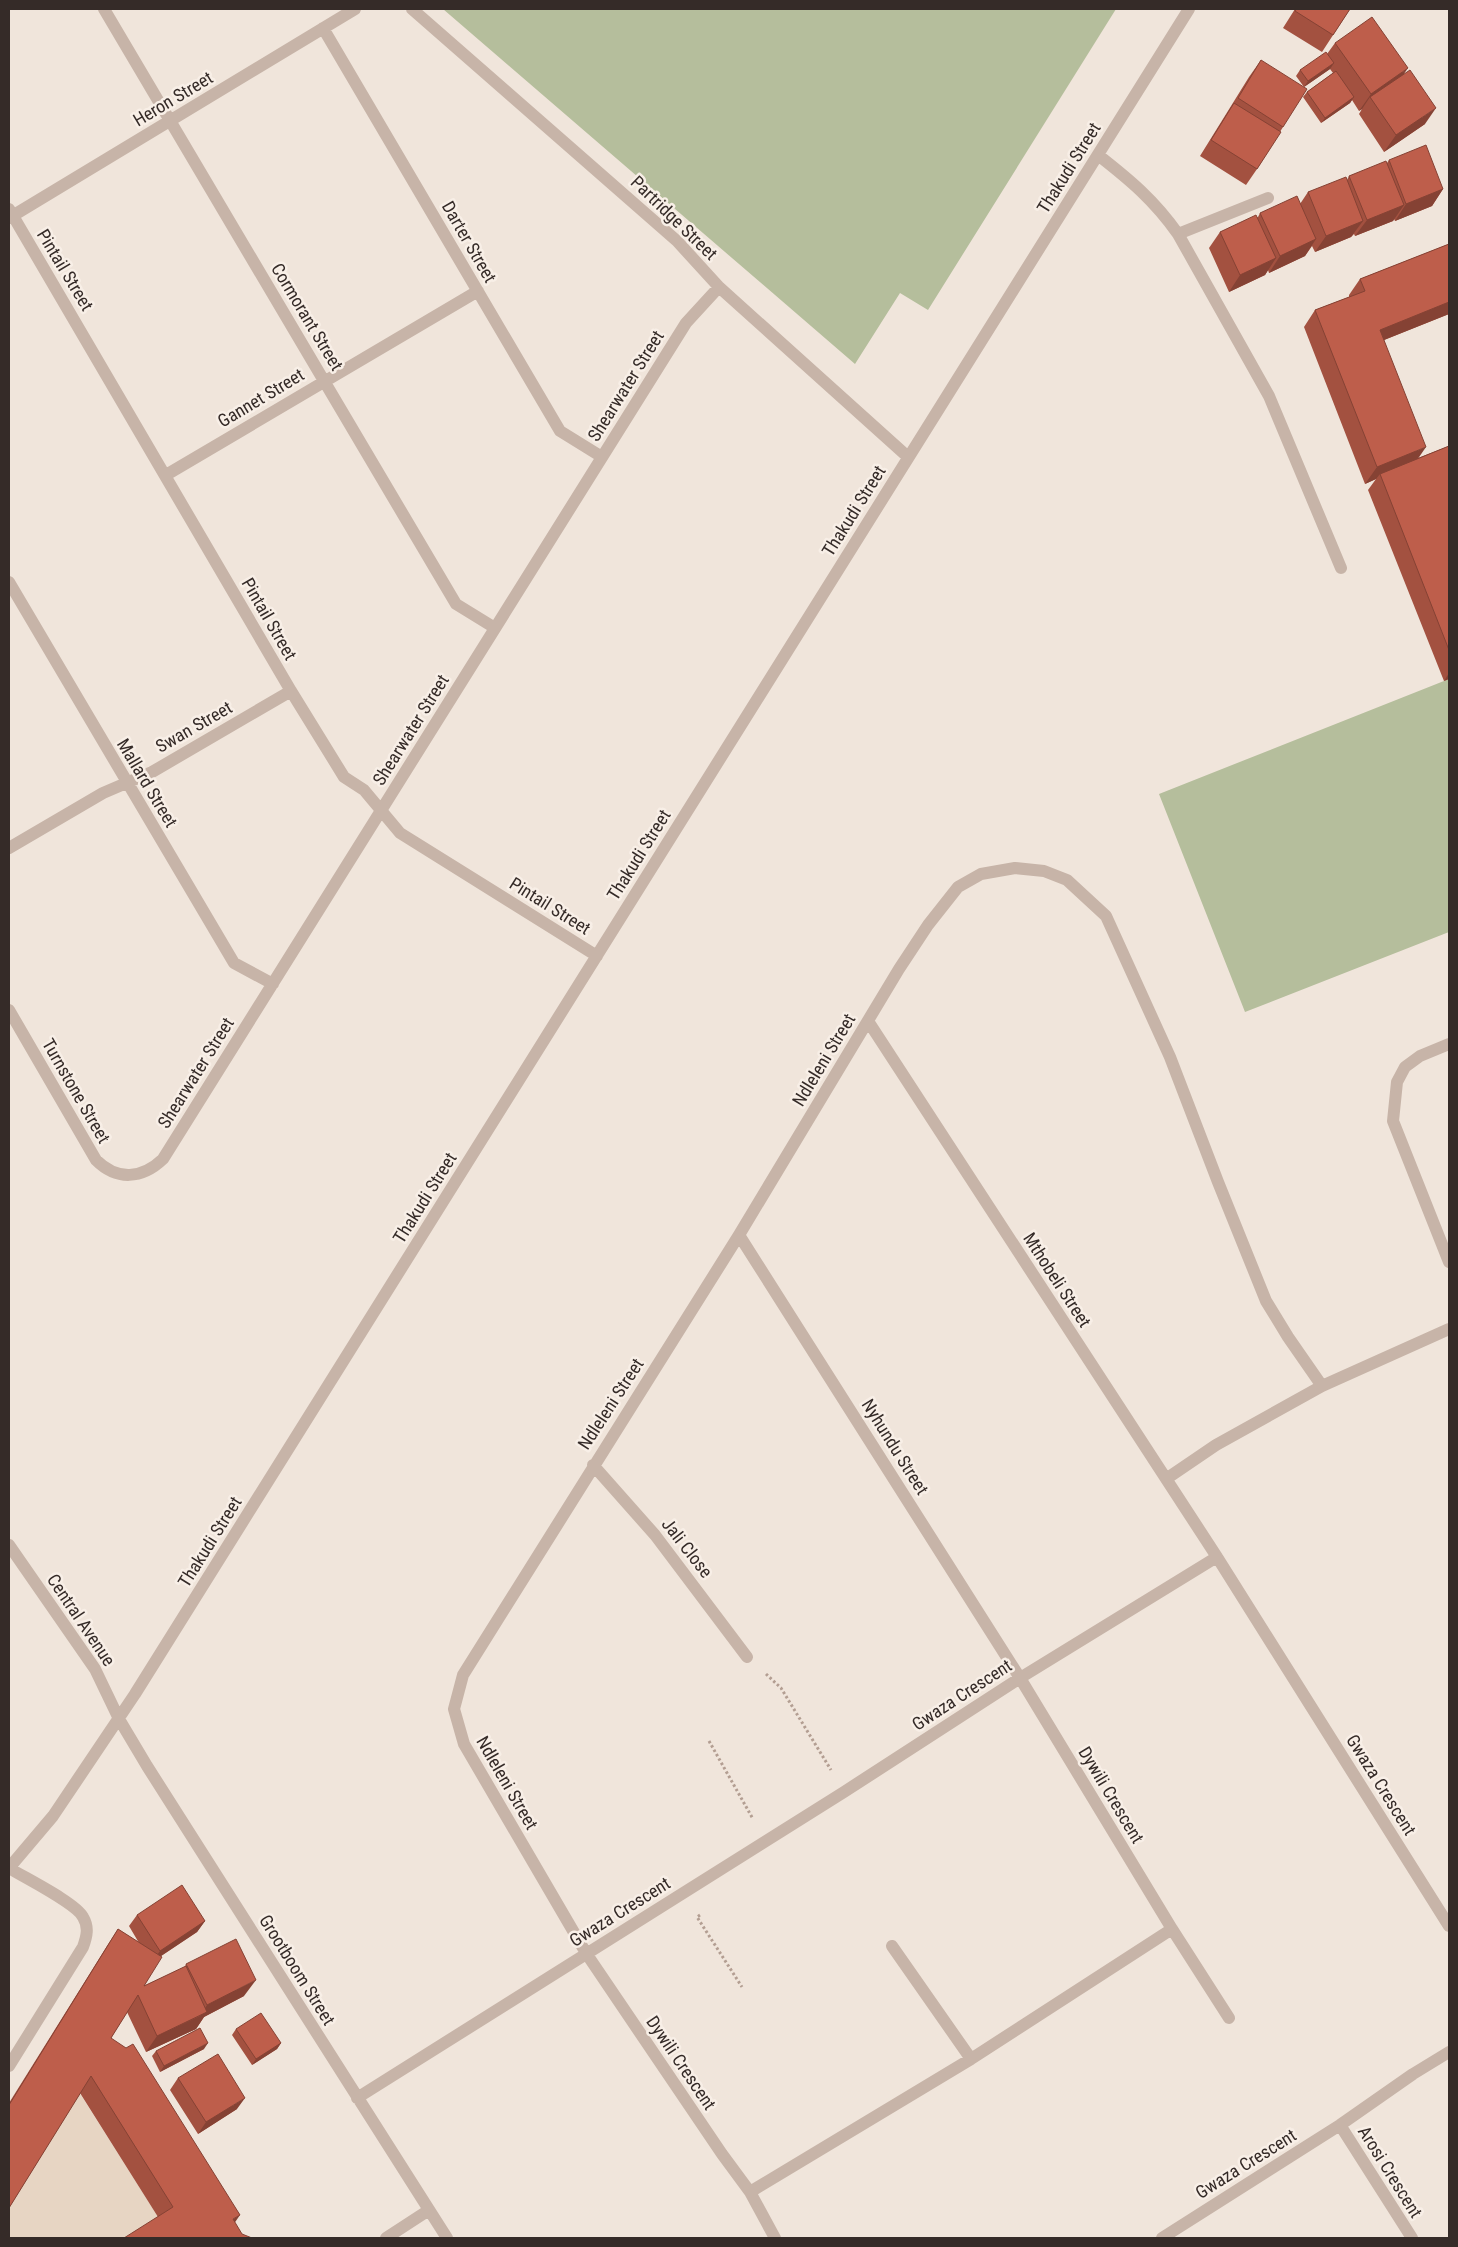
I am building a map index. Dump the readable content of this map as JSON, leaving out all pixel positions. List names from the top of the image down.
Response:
{
  "streets": {
    "street": [
      "Heron Street",
      "Thakudi Street",
      "Partridge Street",
      "Darter Street",
      "Pintail Street",
      "Cormorant Street",
      "Shearwater Street",
      "Gannet Street",
      "Swan Street",
      "Mallard Street",
      "Ndleleni Street",
      "Turnstone Street",
      "Mthobeli Street",
      "Nyhundu Street",
      "Jali Close",
      "Central Avenue",
      "Gwaza Crescent",
      "Dywili Crescent",
      "Grootboom Street",
      "Arosi Crescent"
    ]
  },
  "crossings": [
    ["Heron Street", "Darter Street"],
    ["Heron Street", "Pintail Street"],
    ["Heron Street", "Cormorant Street"],
    ["Thakudi Street", "Partridge Street"],
    ["Thakudi Street", "Pintail Street"],
    ["Thakudi Street", "Central Avenue"],
    ["Thakudi Street", "Grootboom Street"],
    ["Partridge Street", "Shearwater Street"],
    ["Darter Street", "Shearwater Street"],
    ["Darter Street", "Gannet Street"],
    ["Pintail Street", "Shearwater Street"],
    ["Pintail Street", "Gannet Street"],
    ["Pintail Street", "Swan Street"],
    ["Cormorant Street", "Shearwater Street"],
    ["Cormorant Street", "Gannet Street"],
    ["Shearwater Street", "Mallard Street"],
    ["Shearwater Street", "Turnstone Street"],
    ["Swan Street", "Mallard Street"],
    ["Ndleleni Street", "Mthobeli Street"],
    ["Ndleleni Street", "Nyhundu Street"],
    ["Ndleleni Street", "Jali Close"],
    ["Ndleleni Street", "Gwaza Crescent"],
    ["Ndleleni Street", "Dywili Crescent"],
    ["Mthobeli Street", "Gwaza Crescent"],
    ["Nyhundu Street", "Gwaza Crescent"],
    ["Nyhundu Street", "Dywili Crescent"],
    ["Central Avenue", "Grootboom Street"],
    ["Gwaza Crescent", "Dywili Crescent"],
    ["Gwaza Crescent", "Grootboom Street"],
    ["Gwaza Crescent", "Arosi Crescent"]
  ]
}
